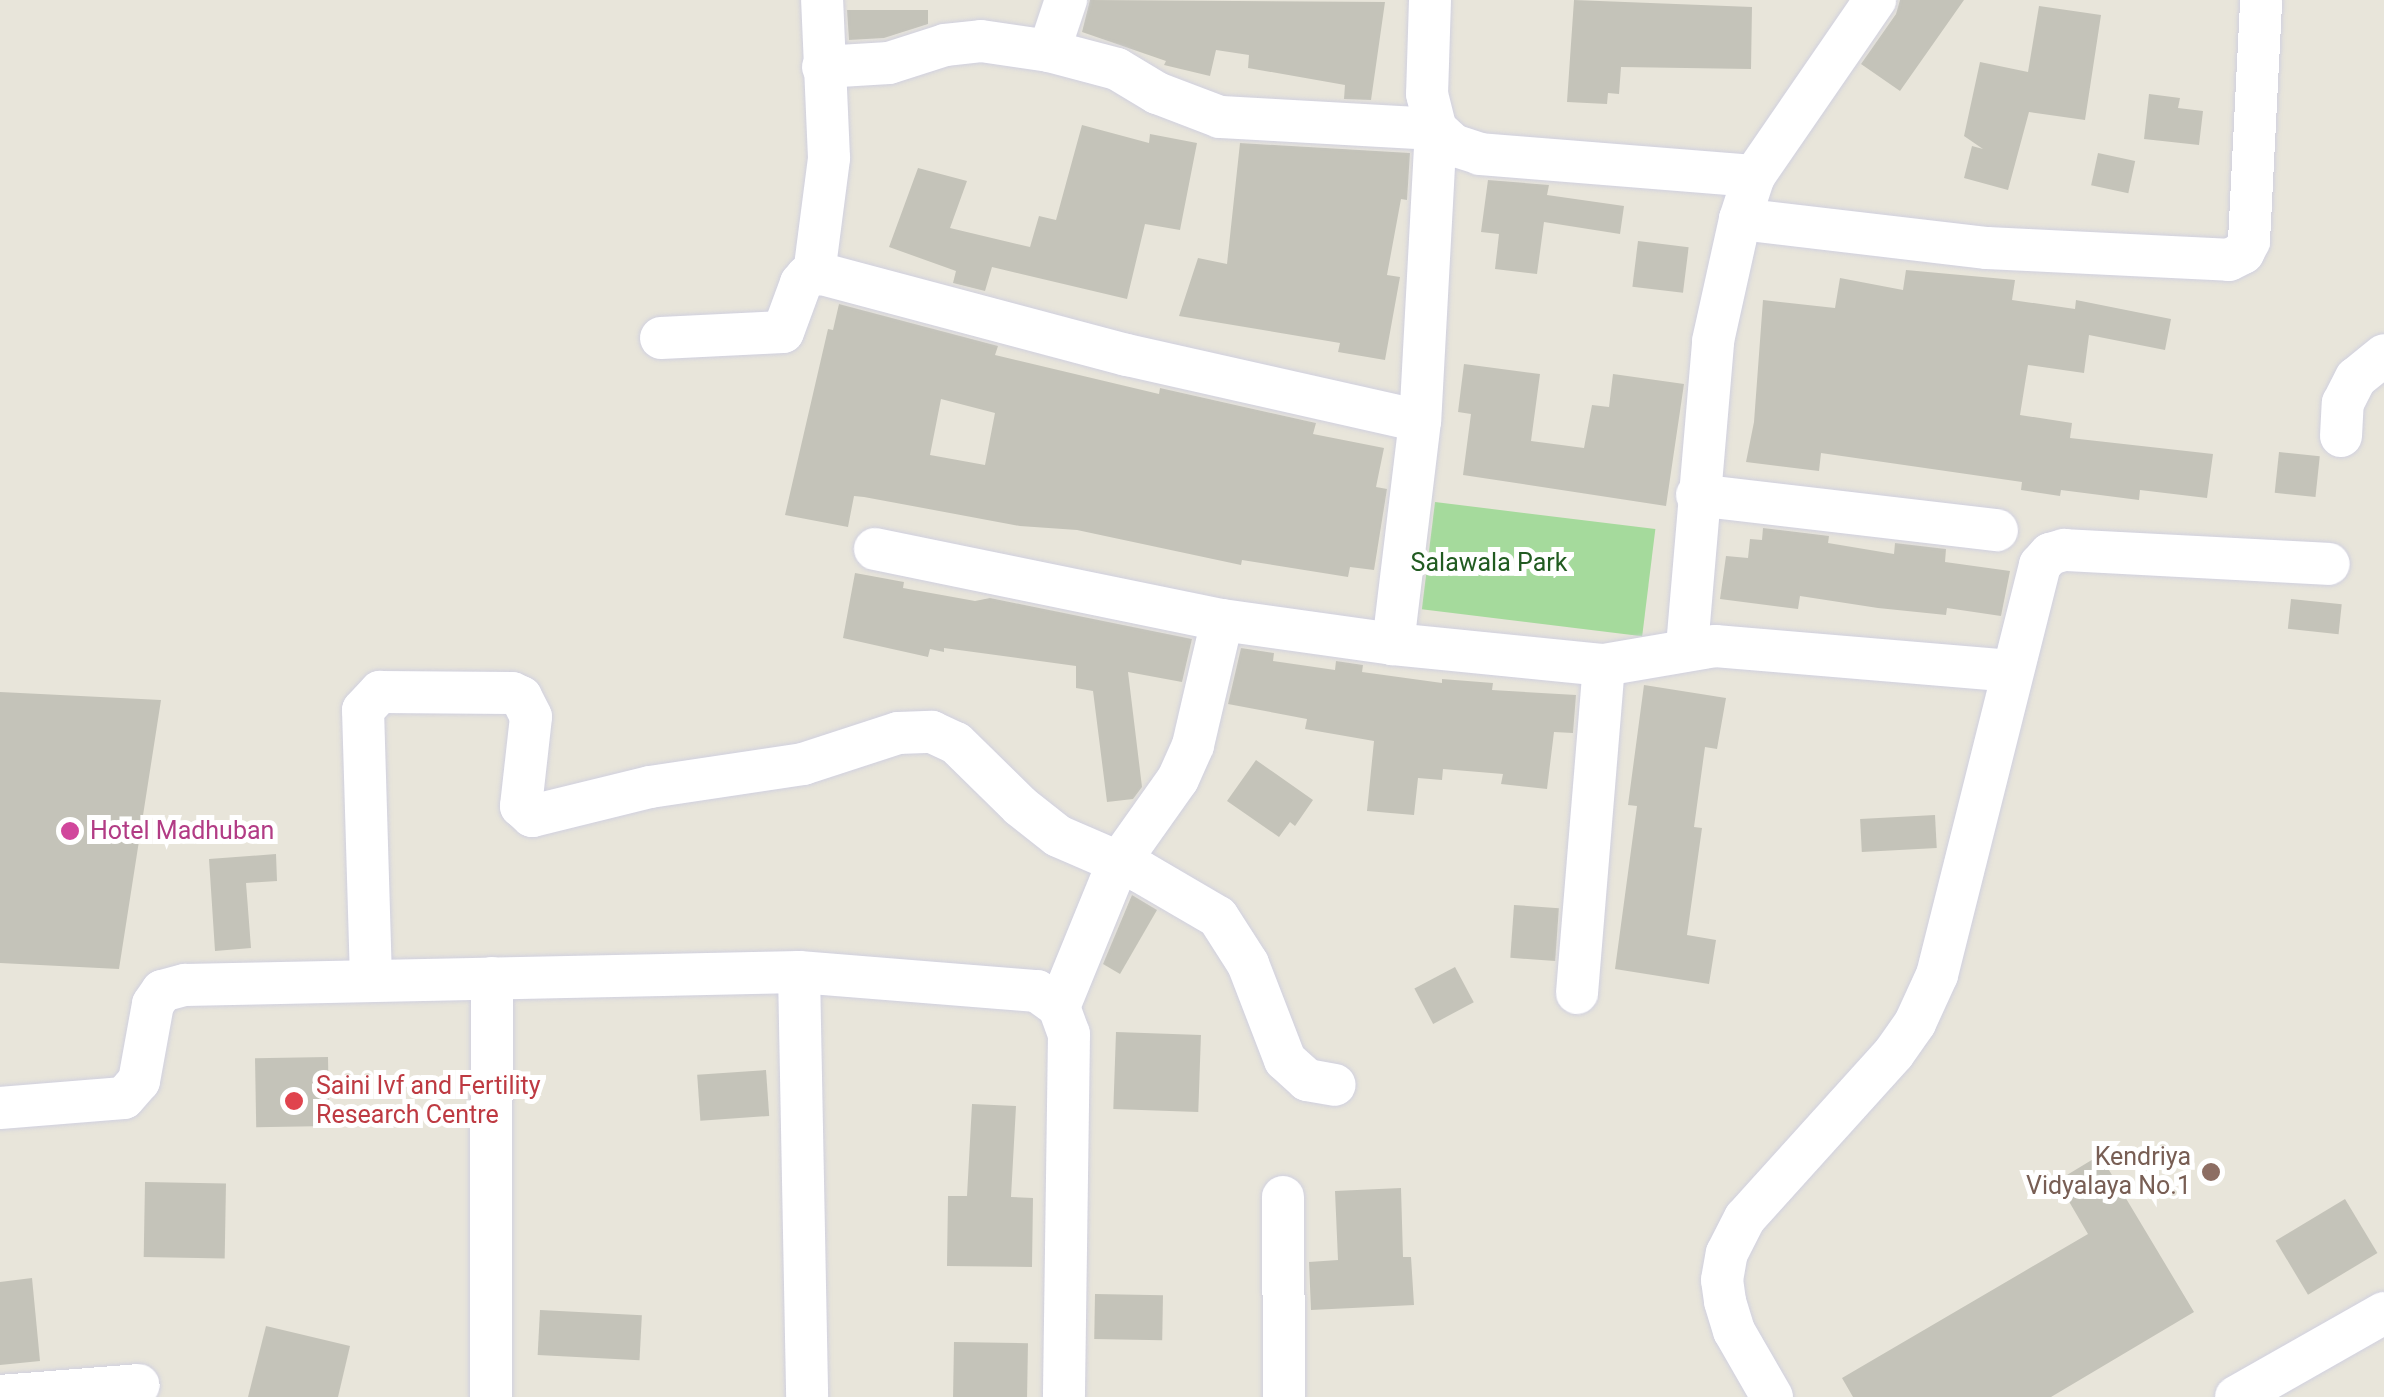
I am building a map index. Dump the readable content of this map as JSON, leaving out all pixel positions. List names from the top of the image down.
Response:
{
  "parks": ["Salawala Park"],
  "places": ["Hotel Madhuban", "Saini Ivf and Fertility Research Centre", "Kendriya Vidyalaya No.1"]
}
